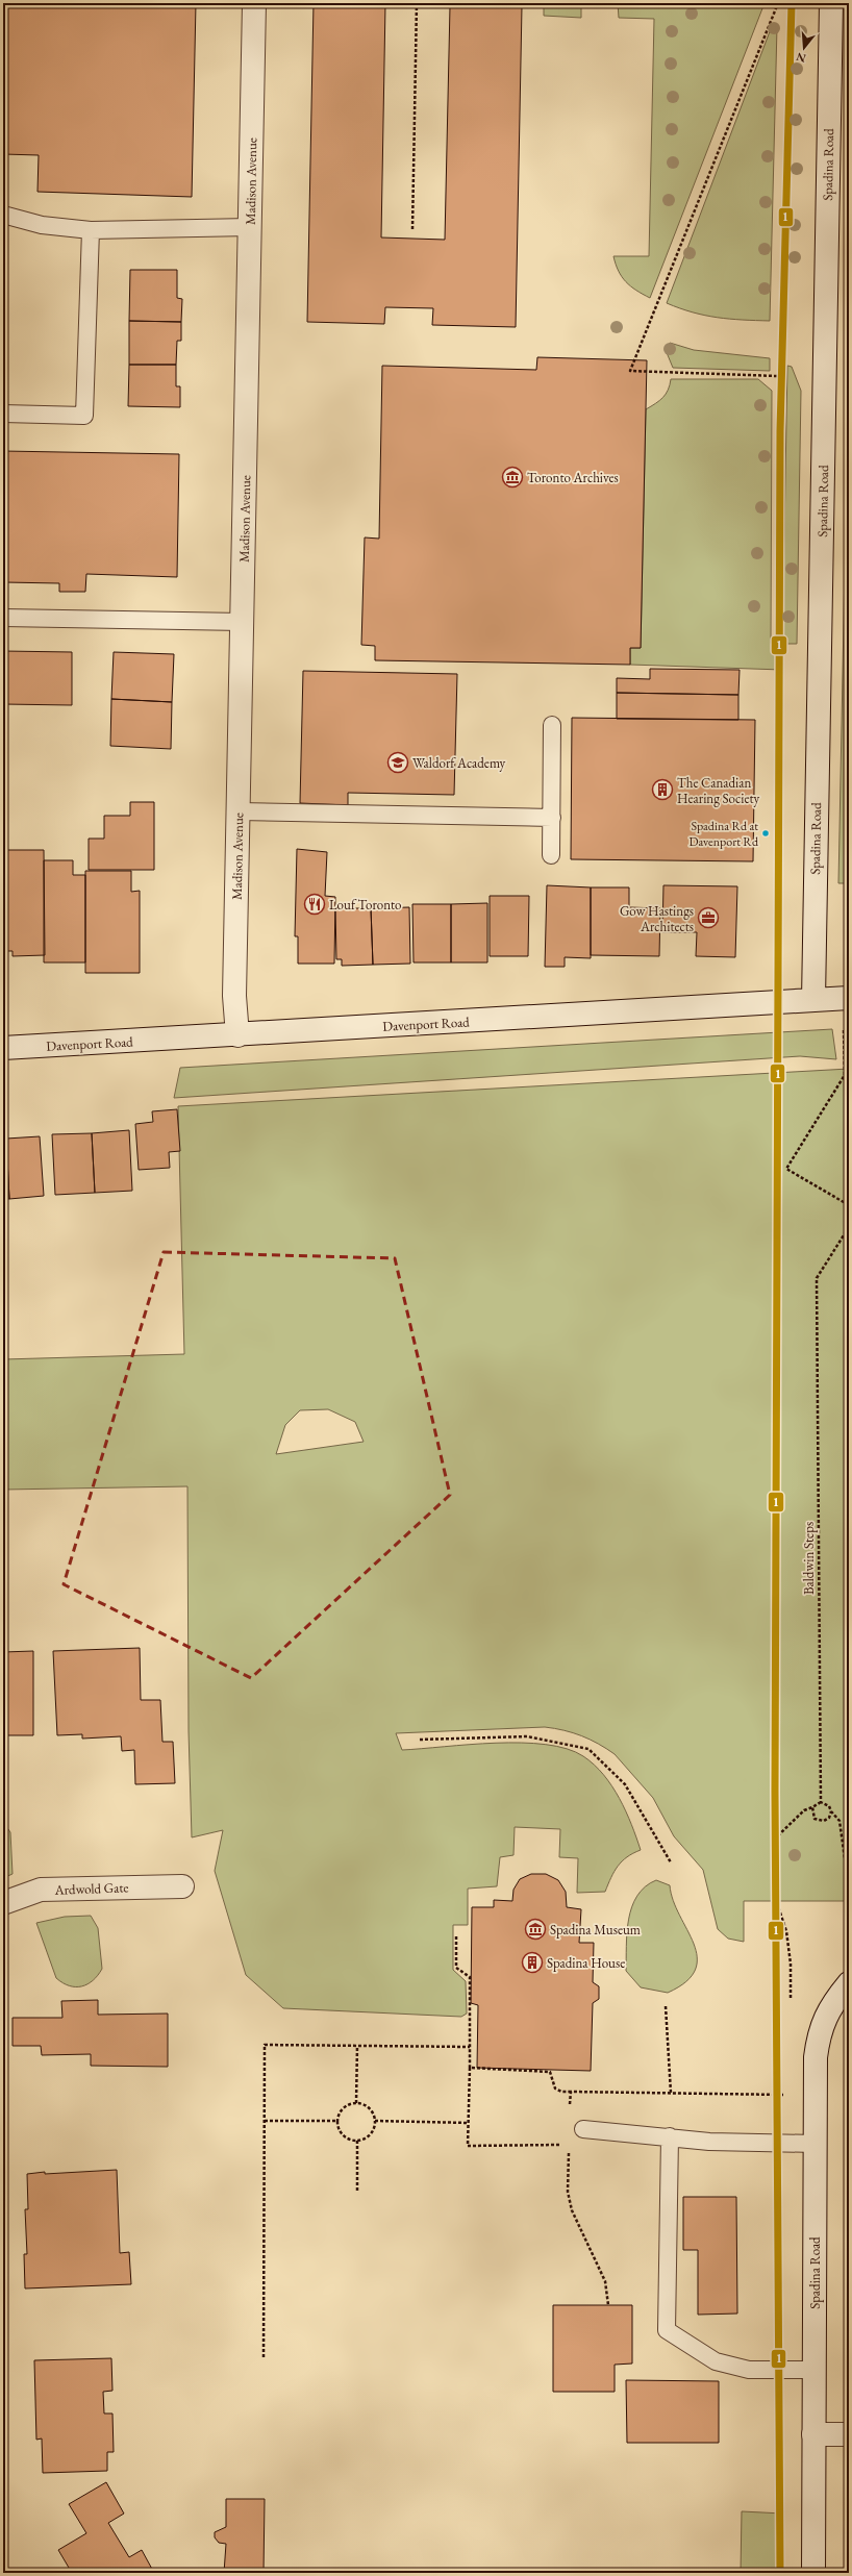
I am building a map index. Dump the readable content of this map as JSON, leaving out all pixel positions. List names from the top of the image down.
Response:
{
  "streets": {
    "street": [
      "Spadina Road",
      "Madison Avenue",
      "Davenport Road",
      "Ardwold Gate"
    ],
    "path": ["Baldwin Steps"]
  },
  "crossings": [
    ["Spadina Road", "Davenport Road"],
    ["Madison Avenue", "Davenport Road"]
  ],
  "places": {
    "museum": ["Toronto Archives", "Spadina Museum"],
    "school or university": ["Waldorf Academy"],
    "building": ["The Canadian Hearing Society", "Spadina House"],
    "other": ["Spadina Rd at Davenport Rd"],
    "restaurant": ["Louf Toronto"],
    "office": ["Gow Hastings Architects"]
  },
  "lines": ["transit line 1"],
  "north": "bottom"
}
